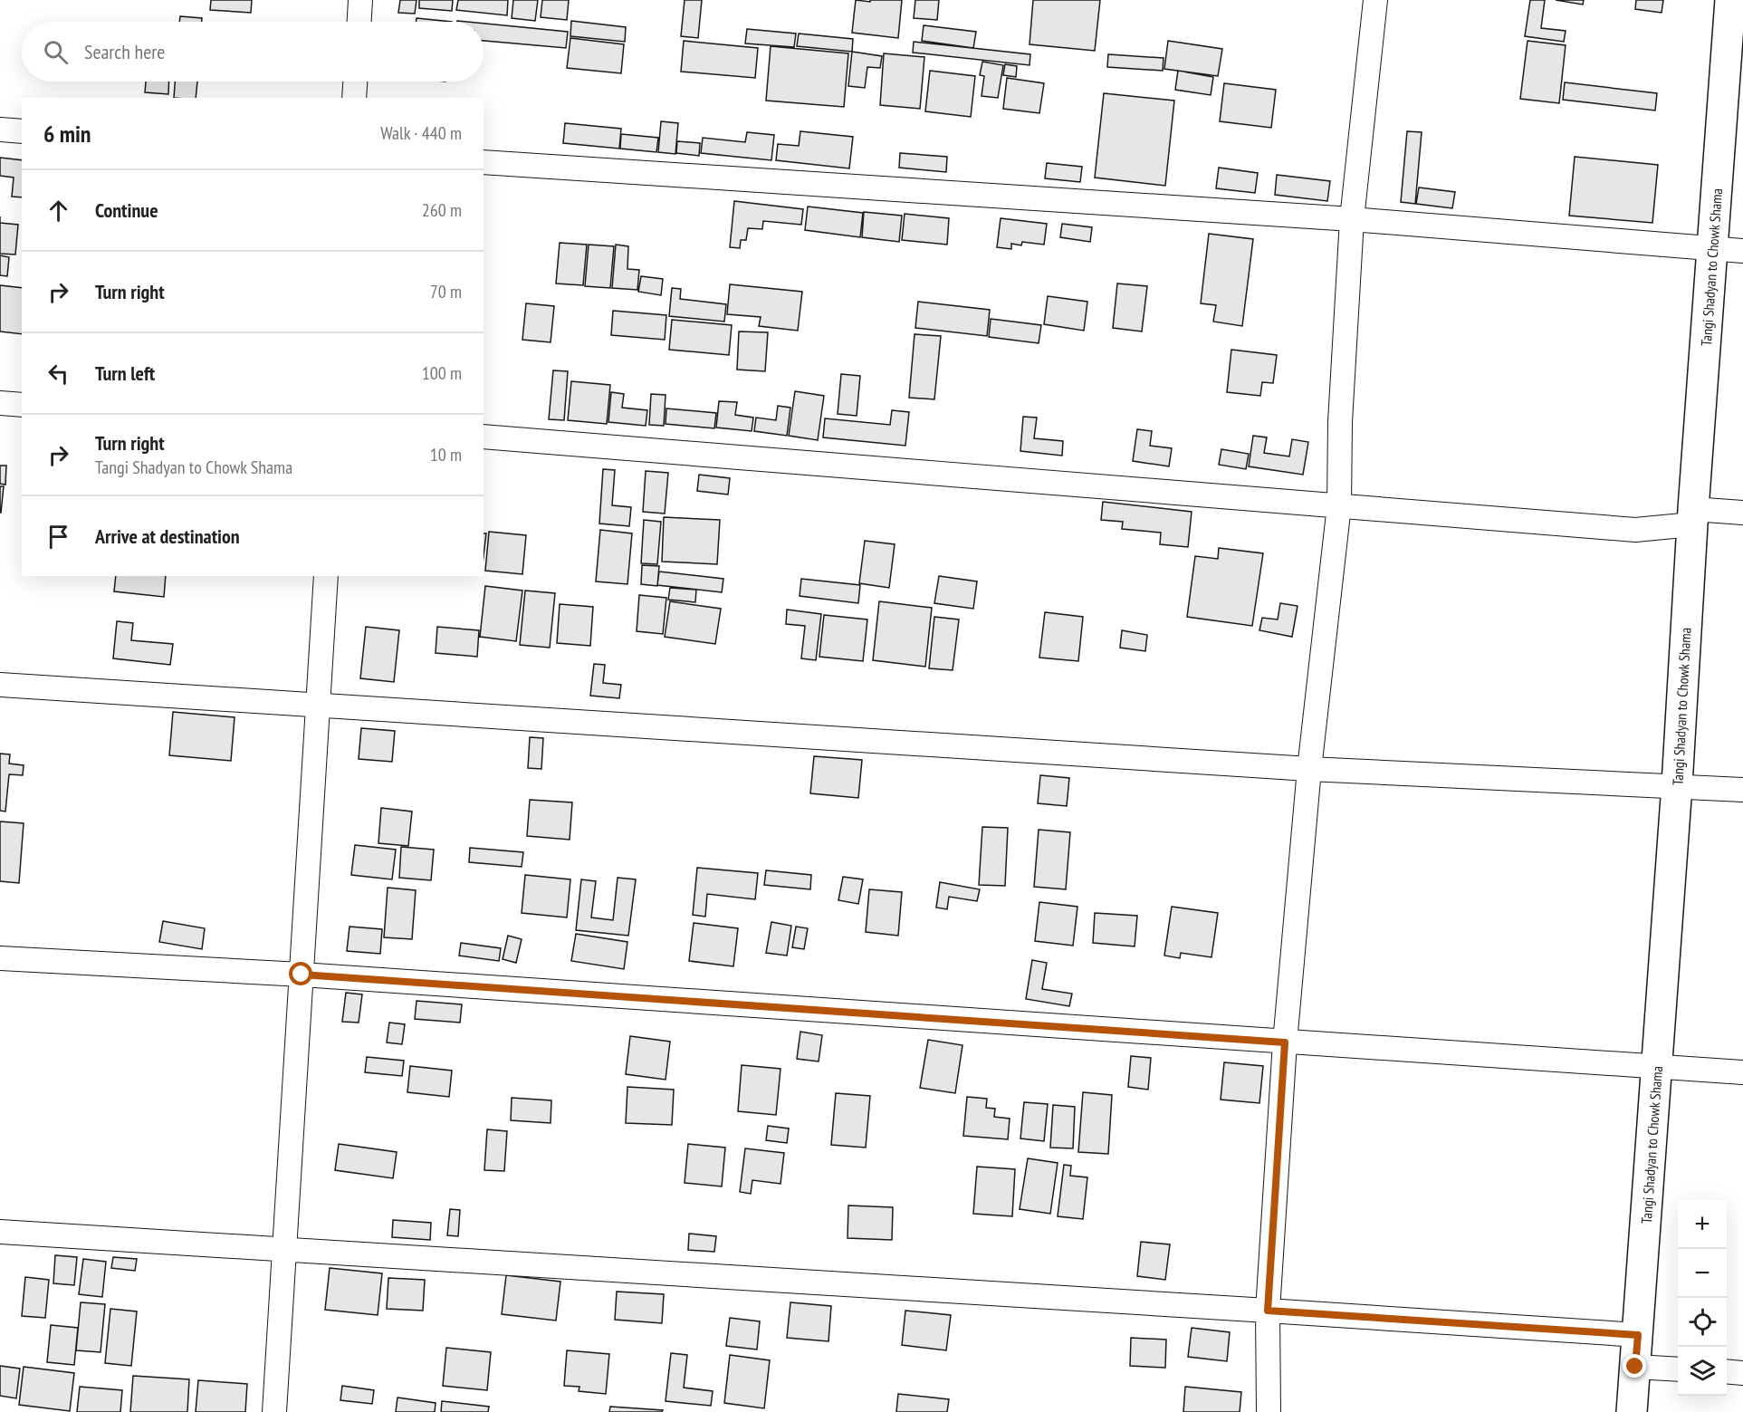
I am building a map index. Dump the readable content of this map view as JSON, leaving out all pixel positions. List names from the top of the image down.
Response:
{
  "streets": {
    "main road": ["Tangi Shadyan to Chowk Shama"]
  },
  "page": {
    "search": "Search here",
    "heading": ["6 min", "Walk · 440 m"],
    "list": [
      ["Continue", "260 m"],
      ["Turn right", "70 m"],
      ["Turn left", "100 m"],
      ["Turn right", "Tangi Shadyan to Chowk Shama", "10 m"],
      "Arrive at destination"
    ],
    "map_buttons": ["+", "−"]
  }
}
